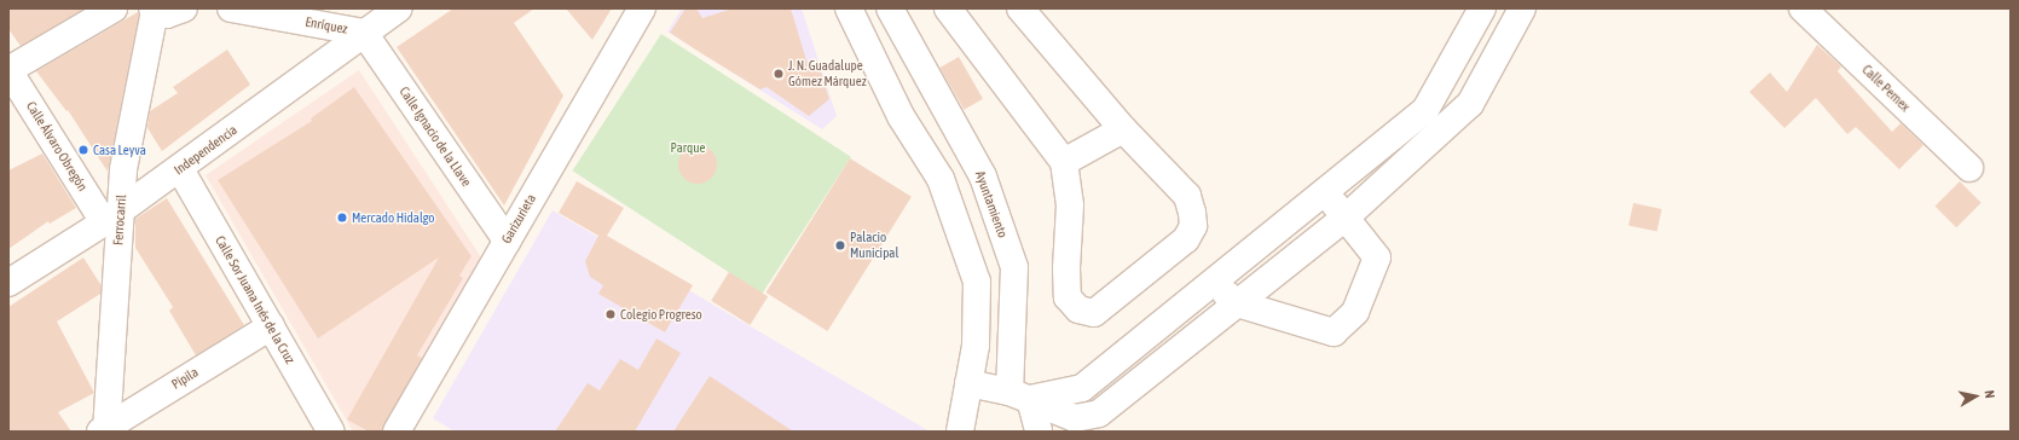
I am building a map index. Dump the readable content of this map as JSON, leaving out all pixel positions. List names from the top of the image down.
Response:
{
  "streets": {
    "street": [
      "Enríquez",
      "Calle Pemex",
      "Calle Ignacio de la Llave",
      "Calle Álvaro Obregón",
      "Independencia",
      "Ayuntamiento",
      "Garizurieta",
      "Ferrocarril",
      "Calle Sor Juana Inés de la Cruz",
      "Pípila"
    ]
  },
  "crossings": [
    ["Enríquez", "Calle Ignacio de la Llave"],
    ["Enríquez", "Independencia"],
    ["Calle Ignacio de la Llave", "Independencia"],
    ["Calle Ignacio de la Llave", "Garizurieta"],
    ["Calle Álvaro Obregón", "Independencia"],
    ["Calle Álvaro Obregón", "Ferrocarril"],
    ["Independencia", "Ferrocarril"],
    ["Independencia", "Calle Sor Juana Inés de la Cruz"],
    ["Ferrocarril", "Pípila"],
    ["Calle Sor Juana Inés de la Cruz", "Pípila"]
  ],
  "parks": ["Parque"],
  "places": [
    "J. N. Guadalupe Gómez Márquez",
    "Casa Leyva",
    "Mercado Hidalgo",
    "Palacio Municipal",
    "Colegio Progreso"
  ],
  "north": "right"
}
